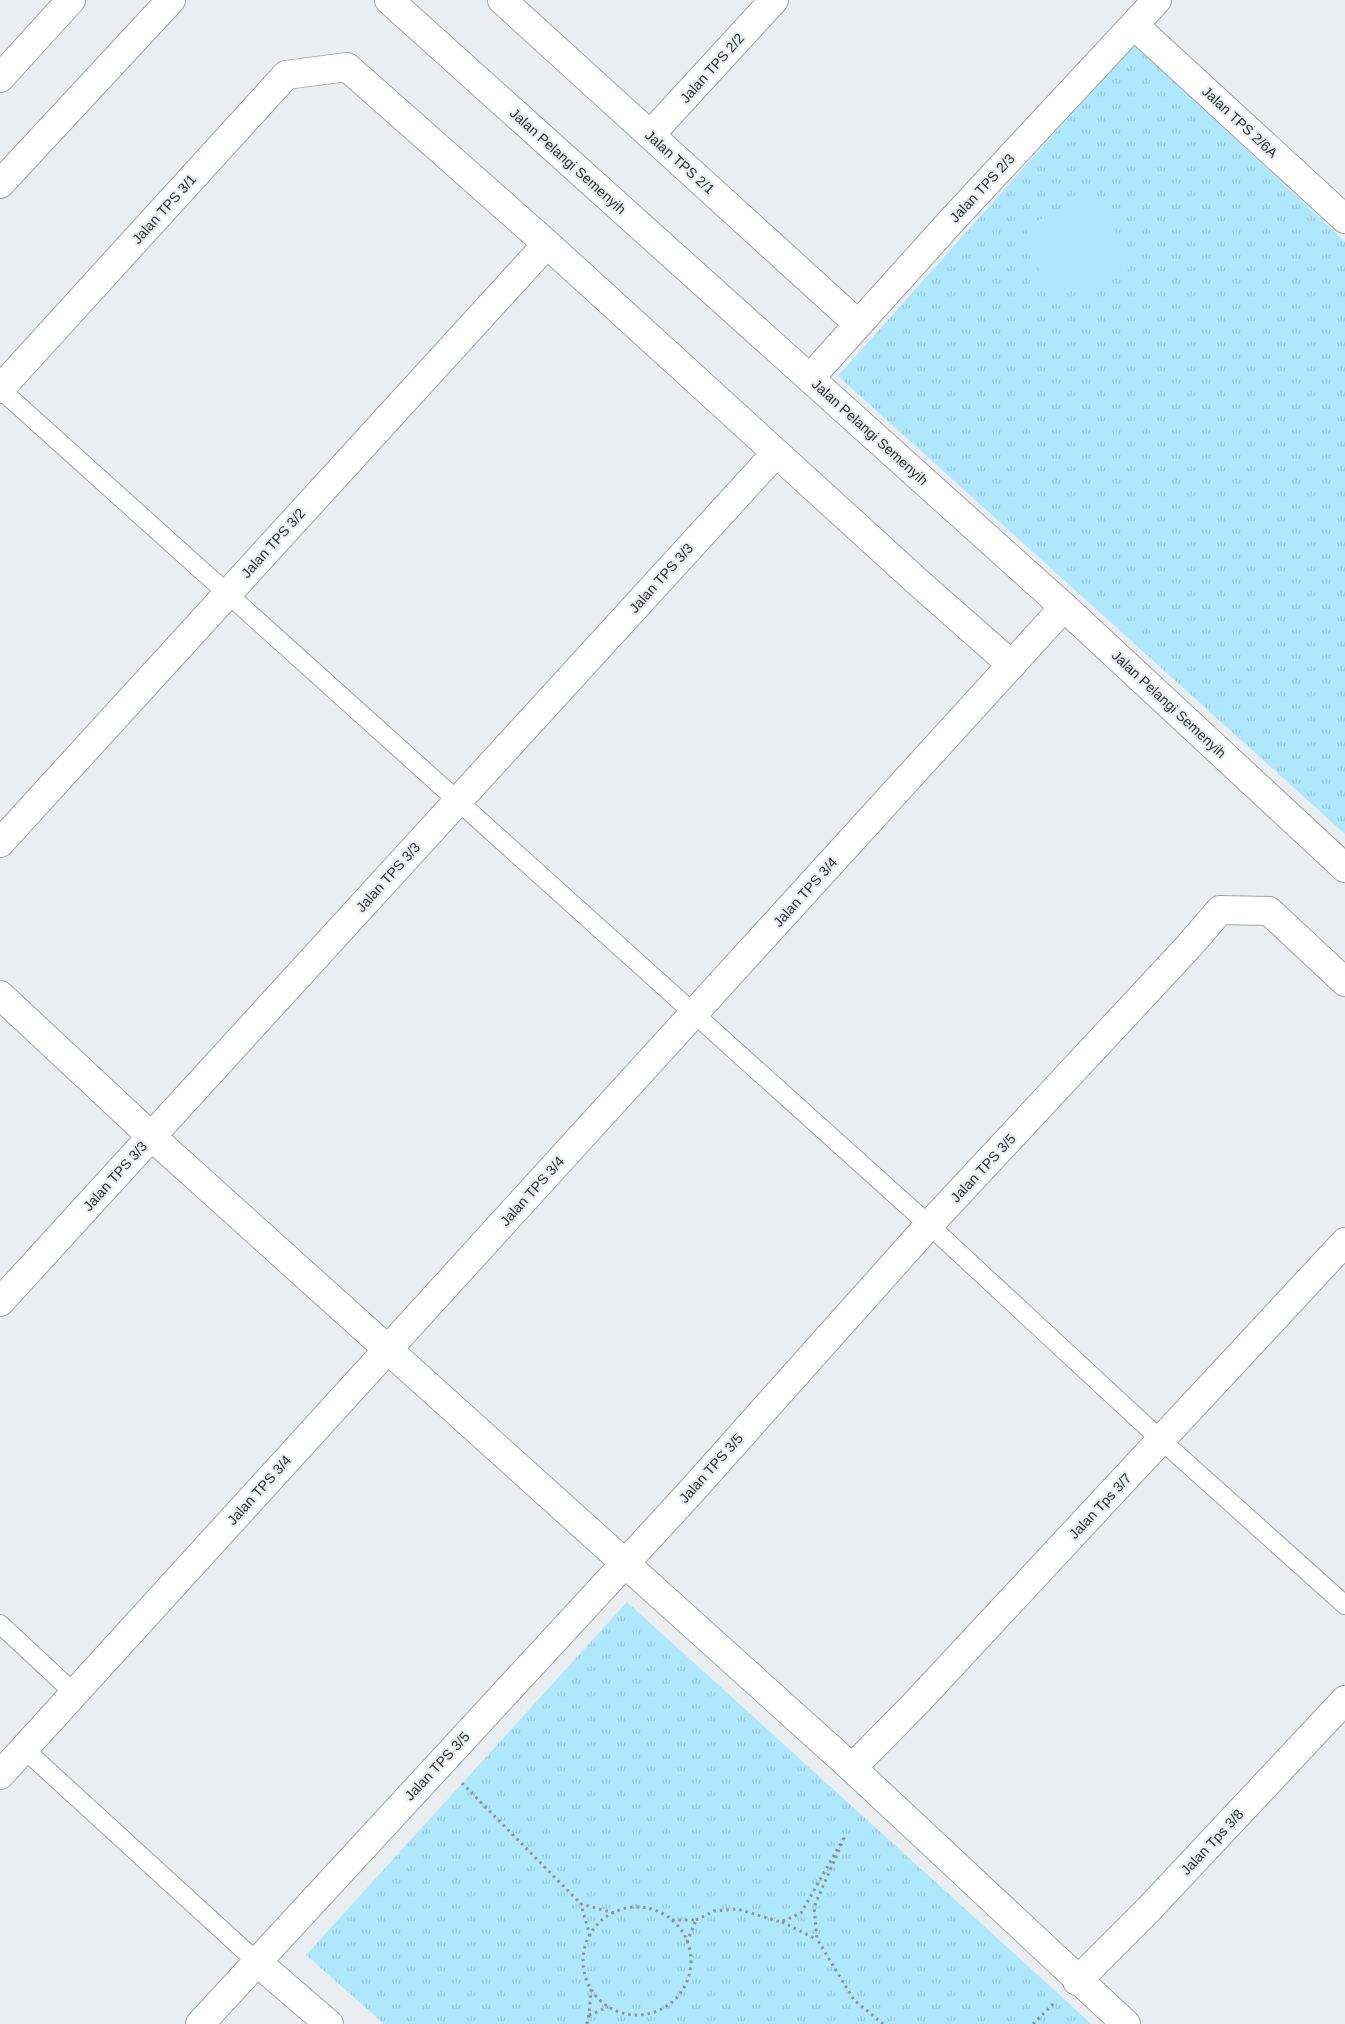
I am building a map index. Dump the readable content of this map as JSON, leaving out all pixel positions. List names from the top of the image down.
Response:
{
  "streets": {
    "street": [
      "Jalan TPS 2/2",
      "Jalan TPS 2/6A",
      "Jalan Pelangi Semenyih",
      "Jalan TPS 2/1",
      "Jalan TPS 2/3",
      "Jalan TPS 3/1",
      "Jalan TPS 3/2",
      "Jalan TPS 3/3",
      "Jalan TPS 3/4",
      "Jalan TPS 3/5",
      "Jalan Tps 3/7",
      "Jalan Tps 3/8"
    ]
  },
  "crossings": [
    ["Jalan TPS 2/2", "Jalan TPS 2/1"],
    ["Jalan TPS 2/6A", "Jalan TPS 2/3"],
    ["Jalan Pelangi Semenyih", "Jalan TPS 2/3"],
    ["Jalan Pelangi Semenyih", "Jalan TPS 3/4"],
    ["Jalan TPS 2/1", "Jalan TPS 2/3"],
    ["Jalan TPS 3/1", "Jalan TPS 3/2"]
  ]
}
